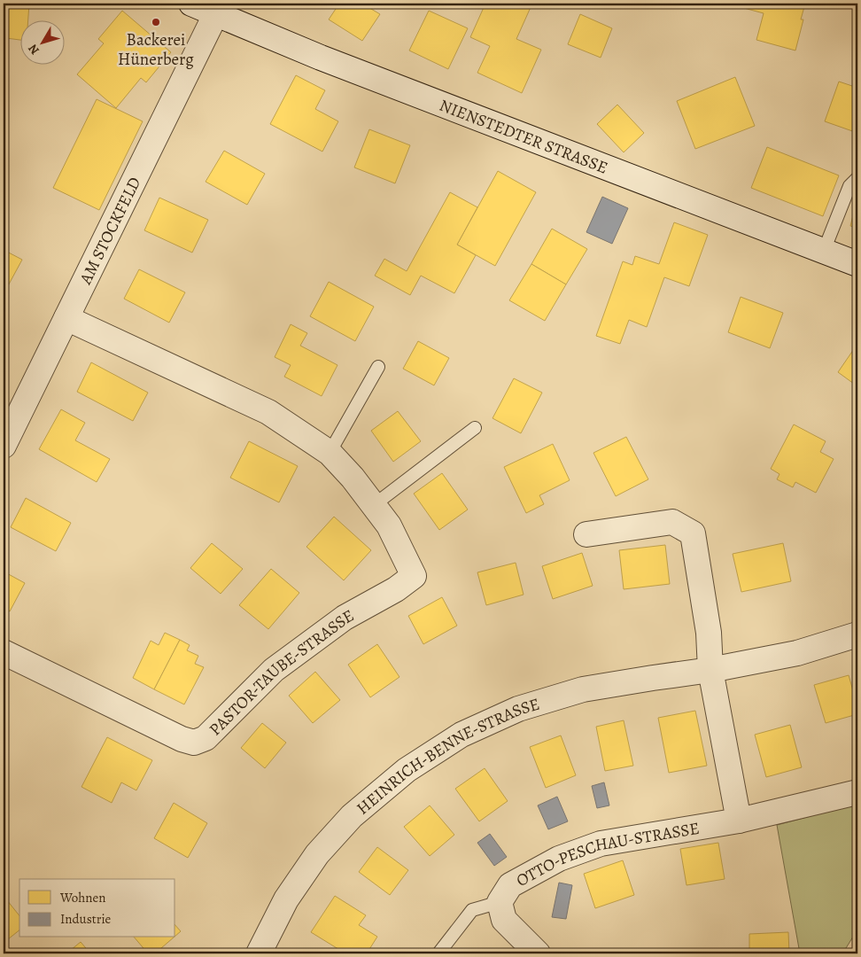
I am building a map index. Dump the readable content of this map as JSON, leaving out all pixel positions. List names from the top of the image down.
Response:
{
  "streets": {
    "street": [
      "NIENSTEDTER STRASSE",
      "AM STOCKFELD",
      "PASTOR-TAUBE-STRASSE",
      "HEINRICH-BENNE-STRASSE",
      "OTTO-PESCHAU-STRASSE"
    ]
  },
  "crossings": [
    ["NIENSTEDTER STRASSE", "AM STOCKFELD"],
    ["AM STOCKFELD", "PASTOR-TAUBE-STRASSE"]
  ],
  "places": ["Backerei Hünerberg"],
  "legend": ["Wohnen", "Industrie"],
  "north": "bottom left"
}
